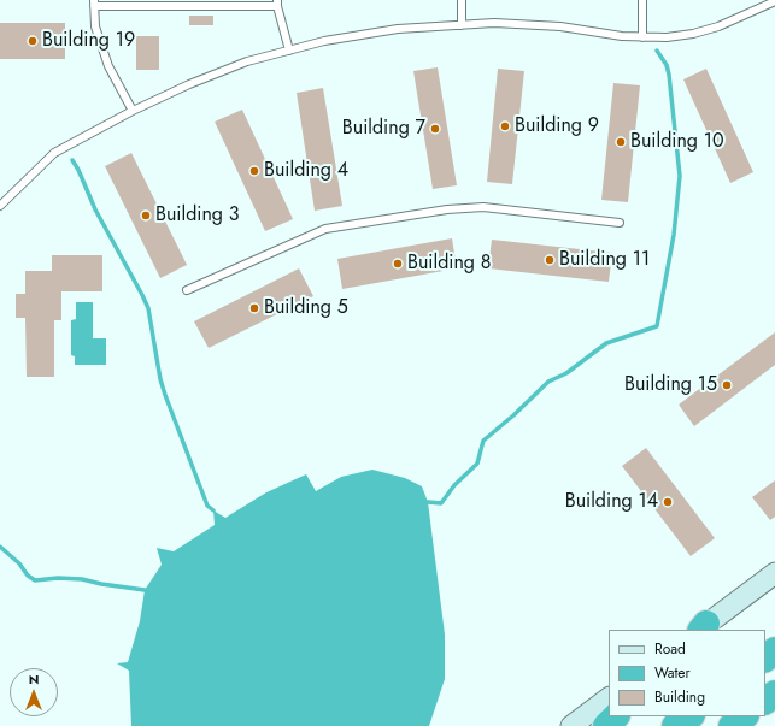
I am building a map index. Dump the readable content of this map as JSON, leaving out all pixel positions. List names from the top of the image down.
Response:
{
  "places": [
    "Building 19",
    "Building 9",
    "Building 7",
    "Building 10",
    "Building 4",
    "Building 3",
    "Building 11",
    "Building 8",
    "Building 5",
    "Building 15",
    "Building 14"
  ],
  "legend": ["Road", "Water", "Building"],
  "north": "top"
}
